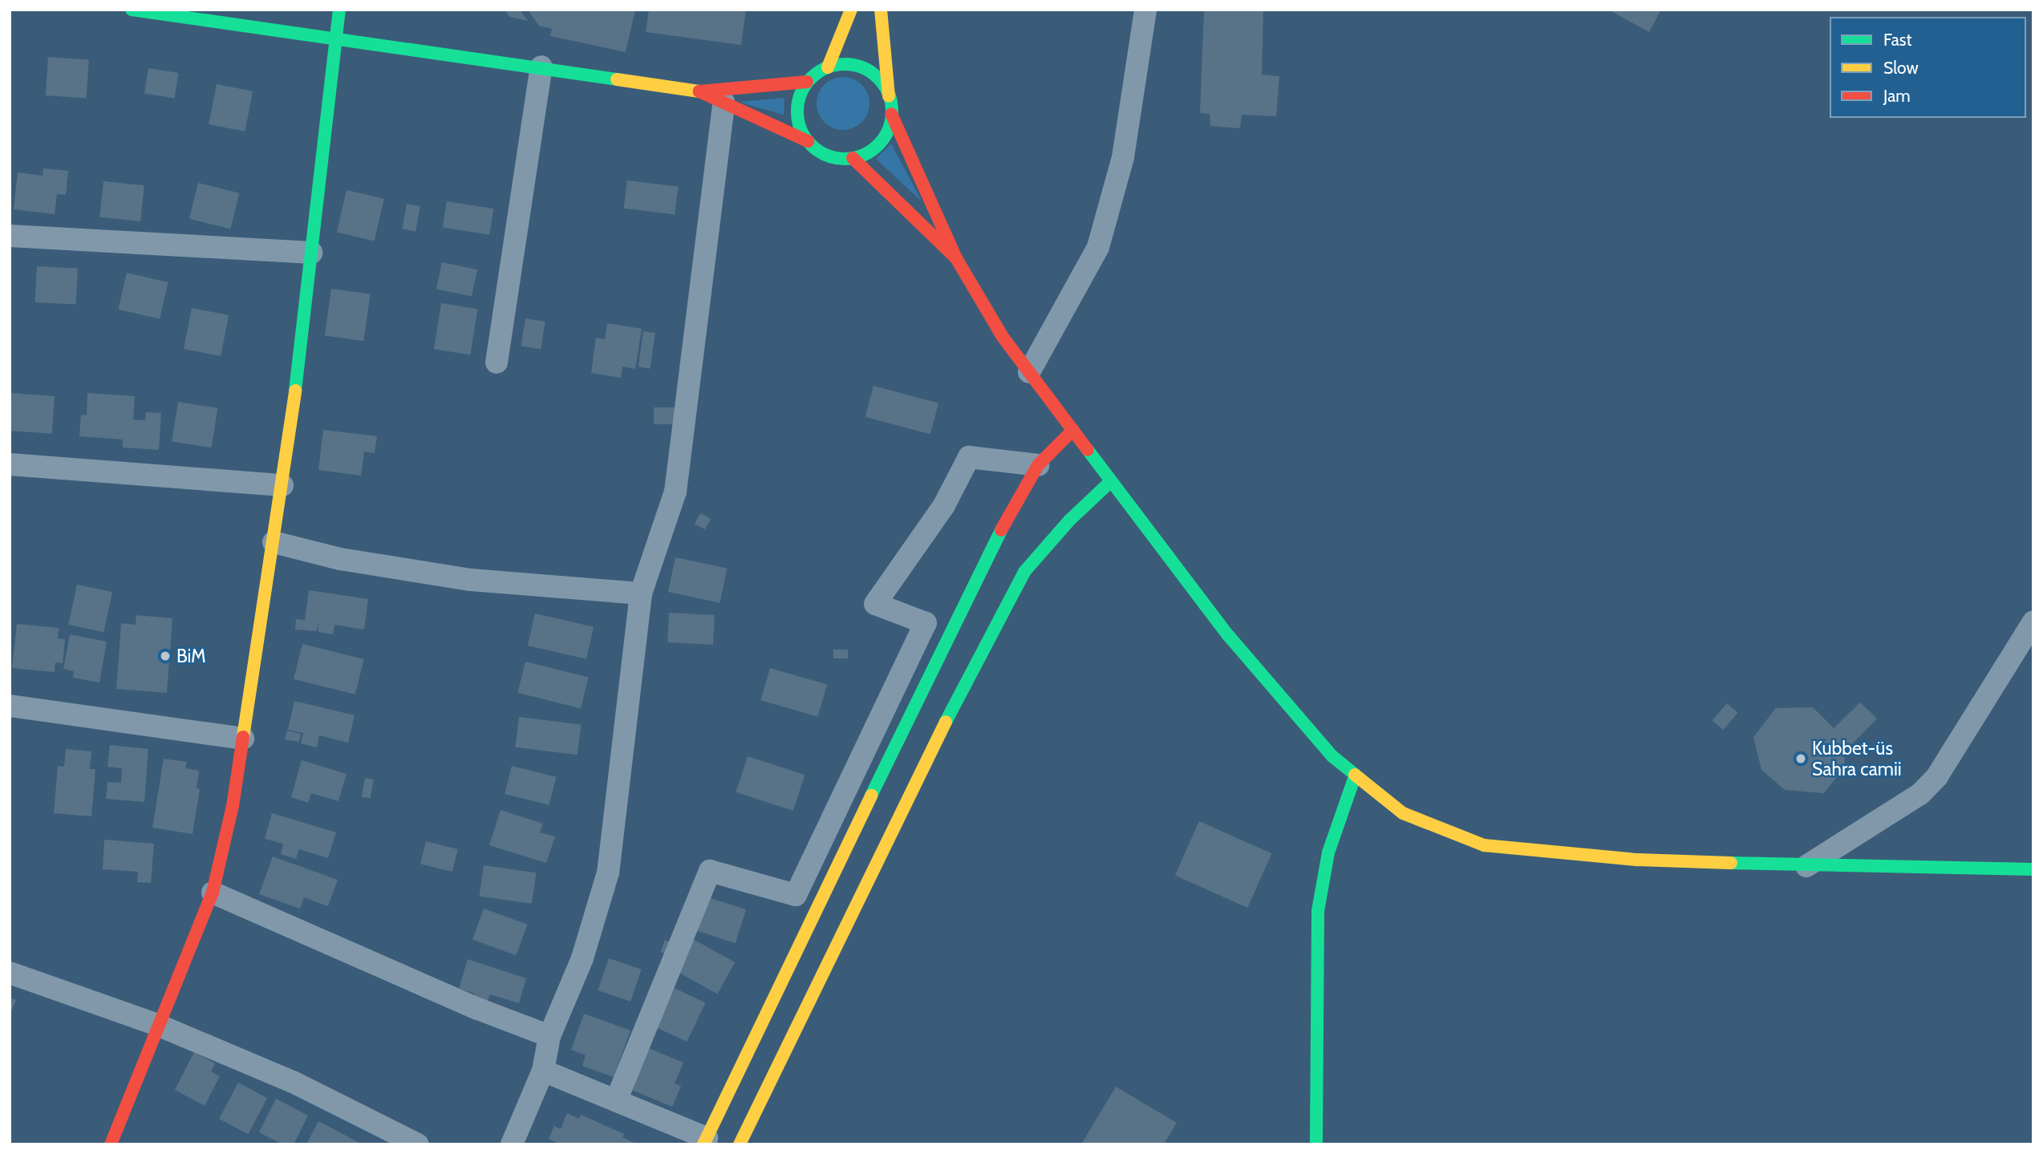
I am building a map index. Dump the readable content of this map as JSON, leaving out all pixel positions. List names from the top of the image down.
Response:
{
  "places": ["BiM", "Kubbet-üs Sahra camii"],
  "legend": ["Fast", "Slow", "Jam"]
}
